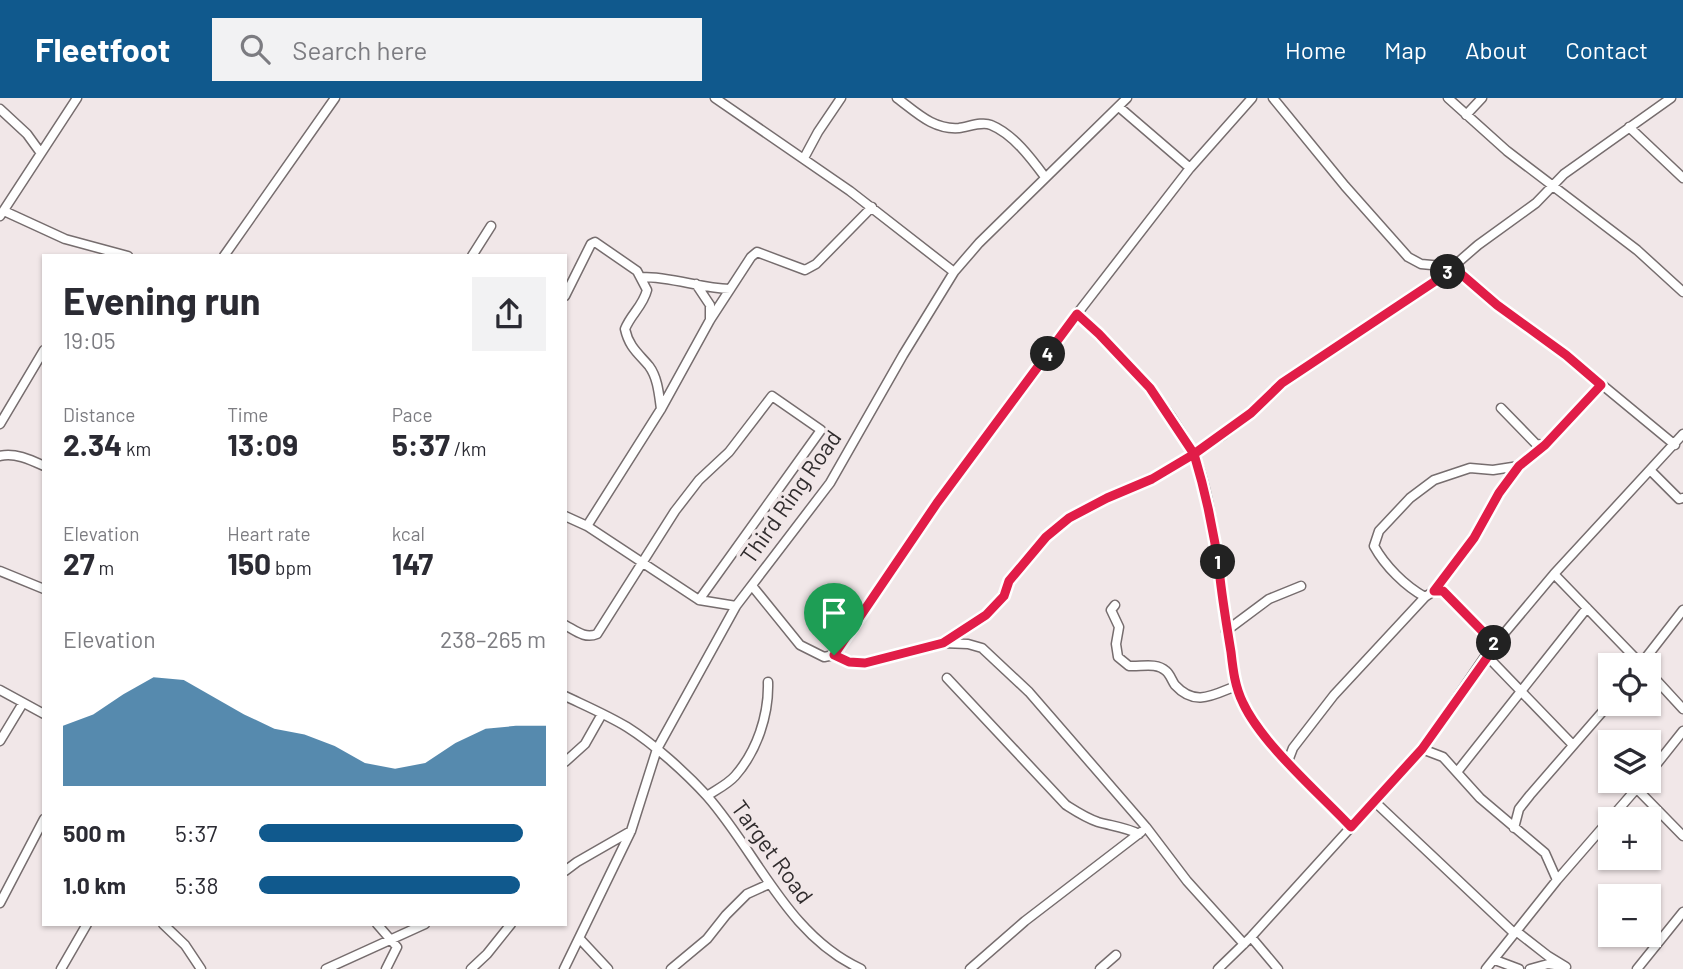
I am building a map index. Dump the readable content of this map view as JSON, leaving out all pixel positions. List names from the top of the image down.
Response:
{
  "streets": {
    "street": ["Third Ring Road", "Target Road"]
  },
  "crossings": [
    ["Third Ring Road", "Target Road"]
  ],
  "page": {
    "header": "Fleetfoot",
    "search": "Search here",
    "nav": [
      "Home",
      "Map",
      "About",
      "Contact"
    ],
    "pins": [
      "3",
      "4",
      "1",
      "2"
    ],
    "heading": ["Evening run", "19:05"],
    "stats": [
      ["Distance", "2.34 km"],
      ["Time", "13:09"],
      ["Pace", "5:37 /km"],
      ["Elevation", "27 m"],
      ["Heart rate", "150 bpm"],
      ["kcal", "147"]
    ],
    "chart": ["Elevation", "238–265 m"],
    "map_buttons": ["+", "−"],
    "list": [
      {
        "name": "500 m",
        "note": "5:37"
      },
      {
        "name": "1.0 km",
        "note": "5:38"
      }
    ]
  }
}
